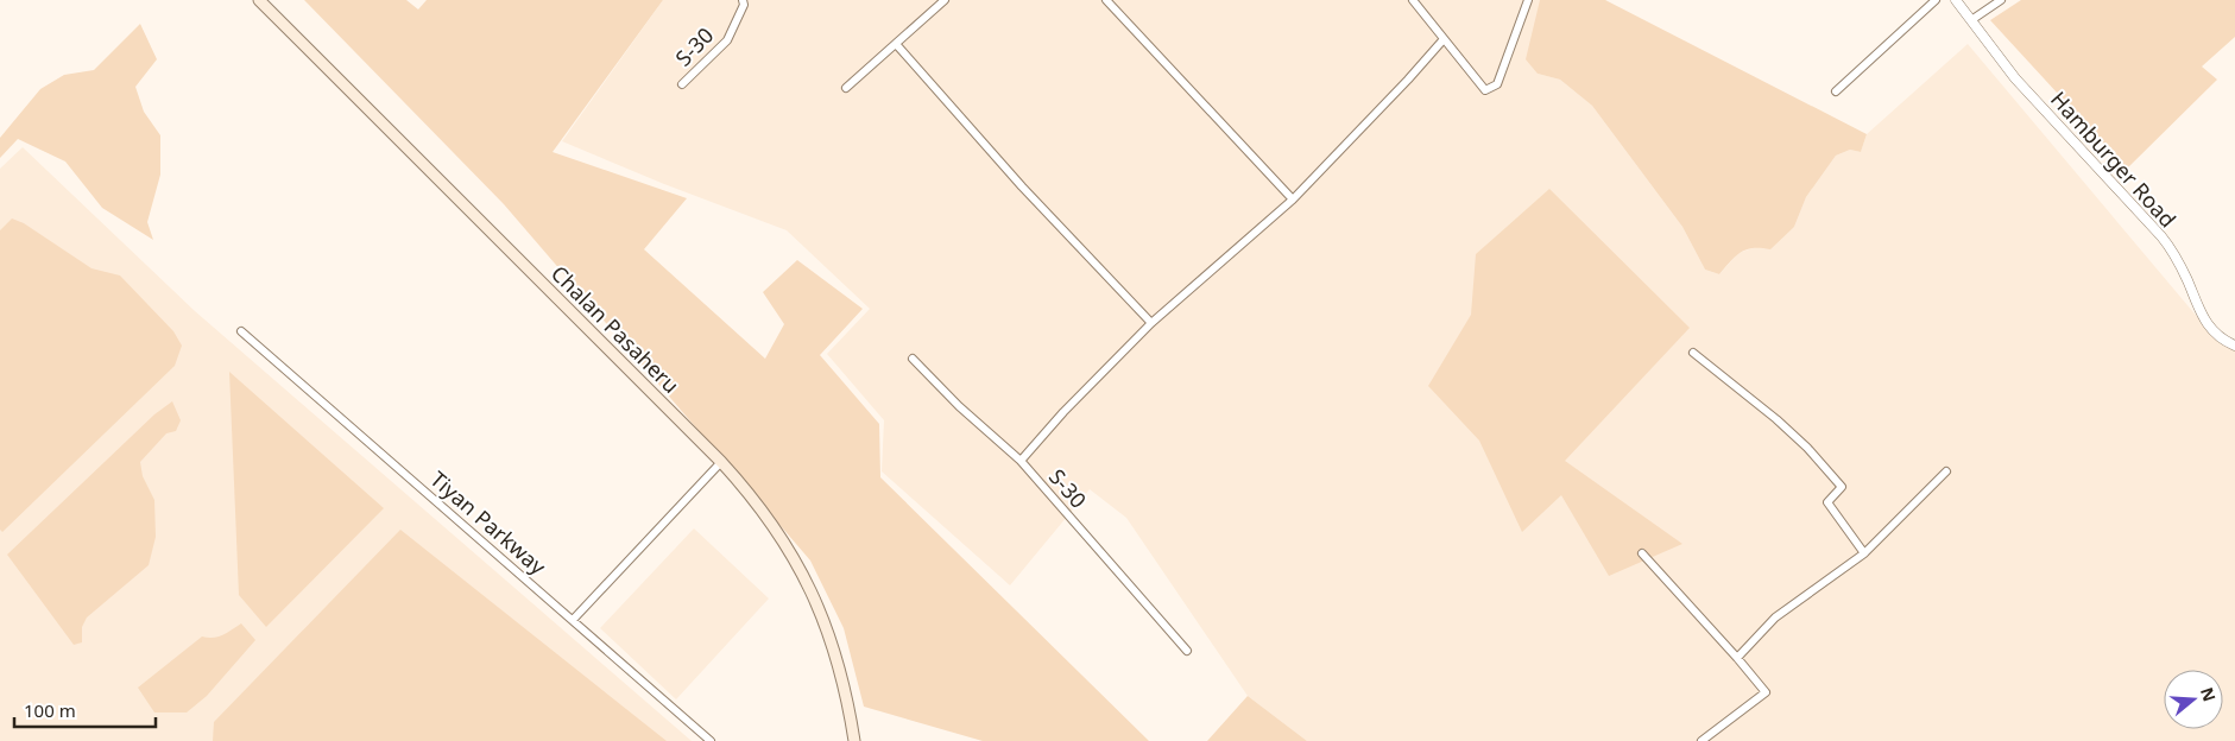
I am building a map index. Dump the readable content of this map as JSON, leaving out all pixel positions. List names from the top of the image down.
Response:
{
  "streets": {
    "main road": ["Chalan Pasaheru"],
    "street": ["S-30", "Hamburger Road", "Tiyan Parkway"]
  },
  "scale_bar": "100 m",
  "north": "right"
}
